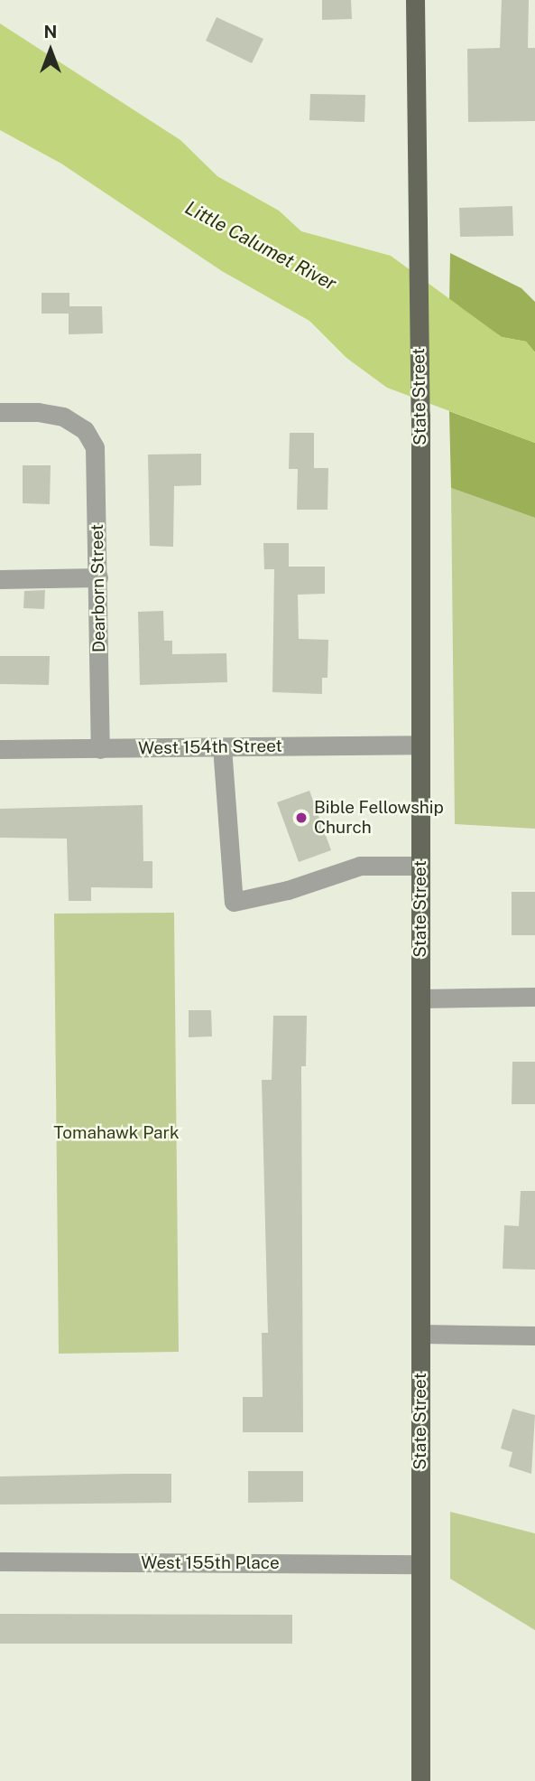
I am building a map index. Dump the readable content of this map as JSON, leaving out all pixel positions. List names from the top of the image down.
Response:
{
  "streets": {
    "main road": ["State Street"],
    "street": ["Dearborn Street", "West 154th Street", "West 155th Place"]
  },
  "crossings": [
    ["State Street", "West 154th Street"],
    ["State Street", "West 155th Place"],
    ["Dearborn Street", "West 154th Street"]
  ],
  "water": ["Little Calumet River"],
  "parks": ["Tomahawk Park"],
  "places": ["Bible Fellowship Church"],
  "north": "top"
}
